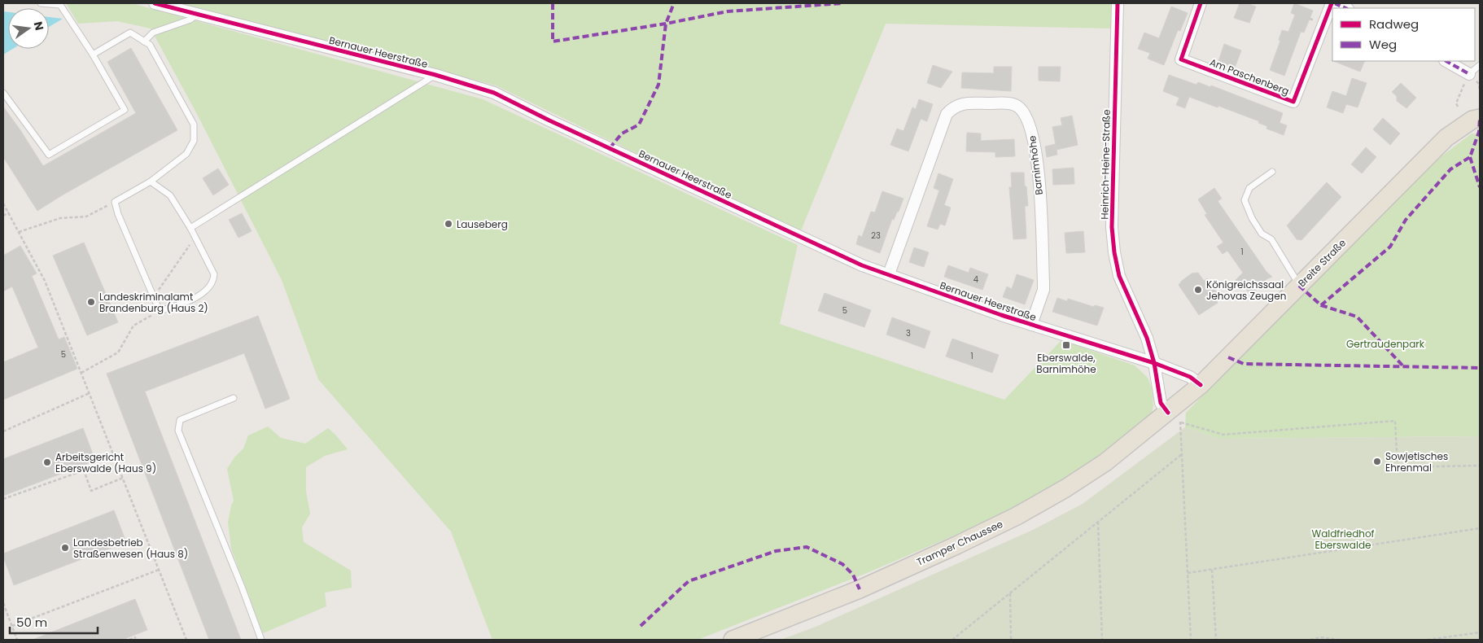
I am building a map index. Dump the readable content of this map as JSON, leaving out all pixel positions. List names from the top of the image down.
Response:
{
  "streets": {
    "main road": ["Breite Straße", "Tramper Chaussee"],
    "street": [
      "Bernauer Heerstraße",
      "Am Paschenberg",
      "Heinrich-Heine-Straße",
      "Barnimhöhe"
    ]
  },
  "crossings": [
    ["Bernauer Heerstraße", "Heinrich-Heine-Straße"],
    ["Bernauer Heerstraße", "Barnimhöhe"],
    ["Bernauer Heerstraße", "Breite Straße"],
    ["Heinrich-Heine-Straße", "Breite Straße"],
    ["Heinrich-Heine-Straße", "Tramper Chaussee"],
    ["Breite Straße", "Tramper Chaussee"]
  ],
  "parks": ["Gertraudenpark", "Waldfriedhof Eberswalde"],
  "places": {
    "other": [
      "Lauseberg",
      "Königreichssaal Jehovas Zeugen",
      "Landeskriminalamt Brandenburg (Haus 2)",
      "Sowjetisches Ehrenmal",
      "Arbeitsgericht Eberswalde (Haus 9)",
      "Landesbetrieb Straßenwesen (Haus 8)"
    ],
    "transit": ["Eberswalde, Barnimhöhe"]
  },
  "house_numbers": [
    "23",
    "1",
    "4",
    "5",
    "3",
    "5",
    "1"
  ],
  "legend": ["Radweg", "Weg"],
  "scale_bar": "50 m",
  "north": "right"
}
